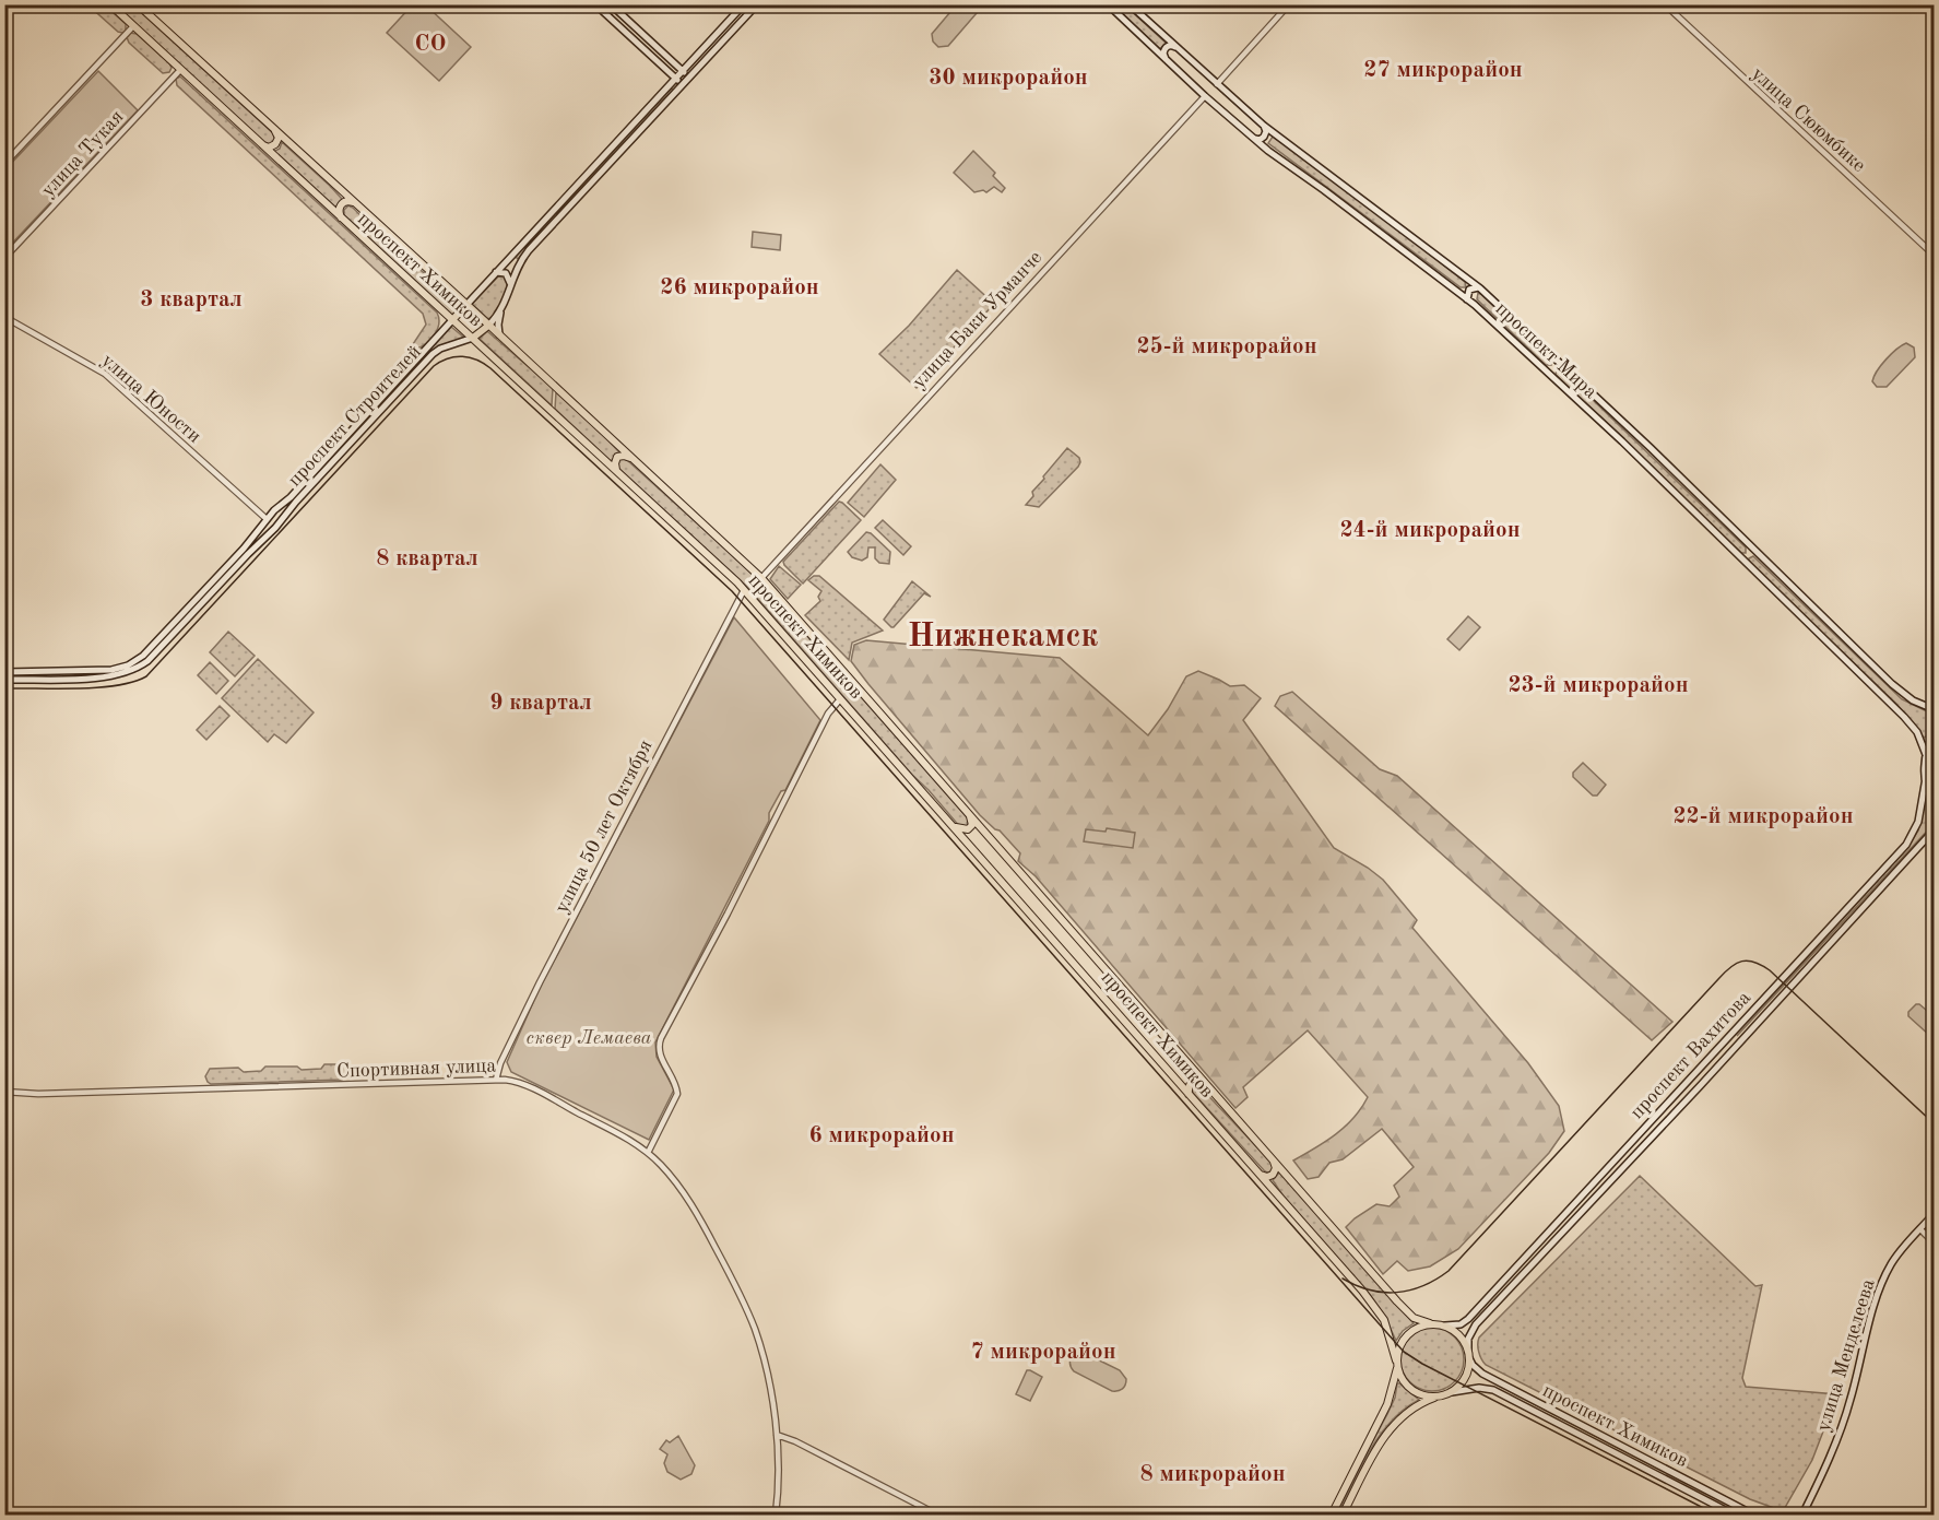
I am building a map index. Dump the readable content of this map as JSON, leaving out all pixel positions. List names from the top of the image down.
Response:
{
  "streets": {
    "main road": [
      "проспект Химиков",
      "улица Баки Урманче",
      "проспект Мира",
      "проспект Строителей",
      "проспект Вахитова",
      "улица Менделеева"
    ],
    "street": [
      "улица Сююмбике",
      "улица Тукая",
      "улица Юности",
      "улица 50 лет Октября",
      "Спортивная улица"
    ]
  },
  "crossings": [
    ["улица Тукая", "проспект Химиков"],
    ["проспект Химиков", "улица Баки Урманче"],
    ["проспект Химиков", "проспект Строителей"],
    ["проспект Химиков", "улица 50 лет Октября"],
    ["проспект Химиков", "проспект Вахитова"],
    ["улица Баки Урманче", "проспект Мира"],
    ["проспект Мира", "проспект Вахитова"],
    ["улица Юности", "проспект Строителей"],
    ["улица 50 лет Октября", "Спортивная улица"]
  ],
  "districts": [
    "СО",
    "27 микрорайон",
    "30 микрорайон",
    "26 микрорайон",
    "3 квартал",
    "25-й микрорайон",
    "24-й микрорайон",
    "8 квартал",
    "Нижнекамск",
    "23-й микрорайон",
    "9 квартал",
    "22-й микрорайон",
    "6 микрорайон",
    "7 микрорайон",
    "8 микрорайон"
  ],
  "parks": ["сквер Лемаева"]
}
